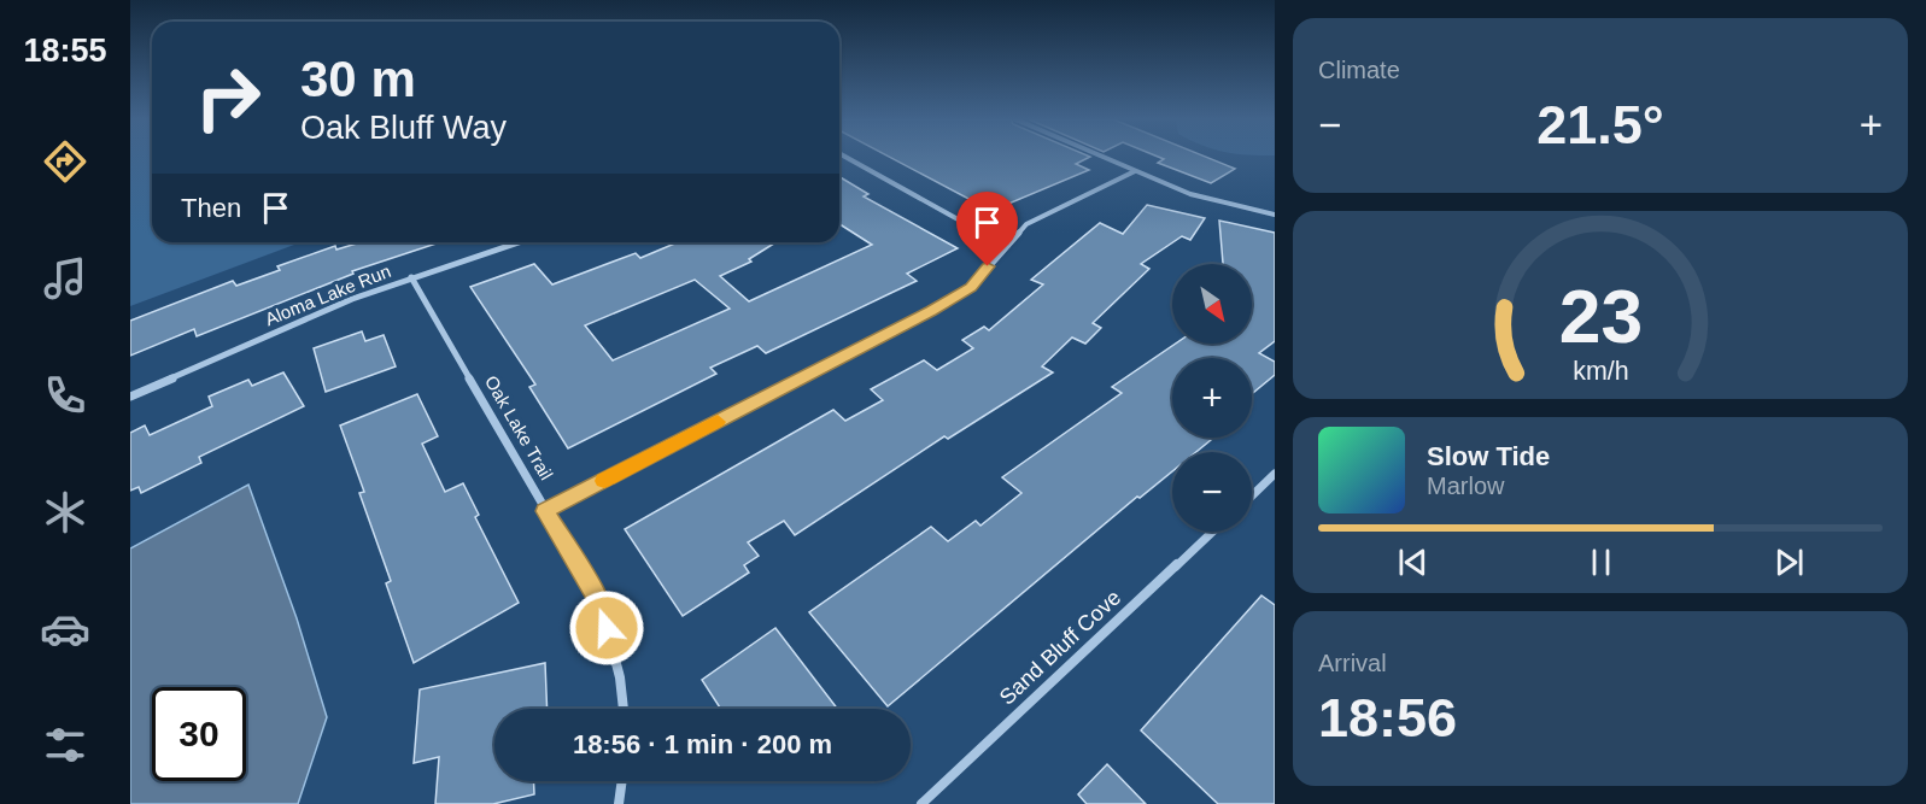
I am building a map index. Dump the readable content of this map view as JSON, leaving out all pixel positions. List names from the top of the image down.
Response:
{
  "streets": {
    "street": ["Aloma Lake Run", "Oak Lake Trail", "Sand Bluff Cove"]
  },
  "crossings": [
    ["Aloma Lake Run", "Oak Lake Trail"]
  ],
  "north": "bottom right",
  "page": {
    "tabs": "18:55",
    "tile": [
      "Climate",
      ["Arrival", "18:56"]
    ],
    "turn": ["30 m", "Oak Bluff Way"],
    "heat": ["−", "21.5°", "+"],
    "then": "Then",
    "map_buttons": ["+", "−"],
    "song": ["Slow Tide", "Marlow"],
    "limit": "30",
    "trip": "18:56 · 1 min · 200 m",
    "gauge": ["23", "km/h"]
  }
}
